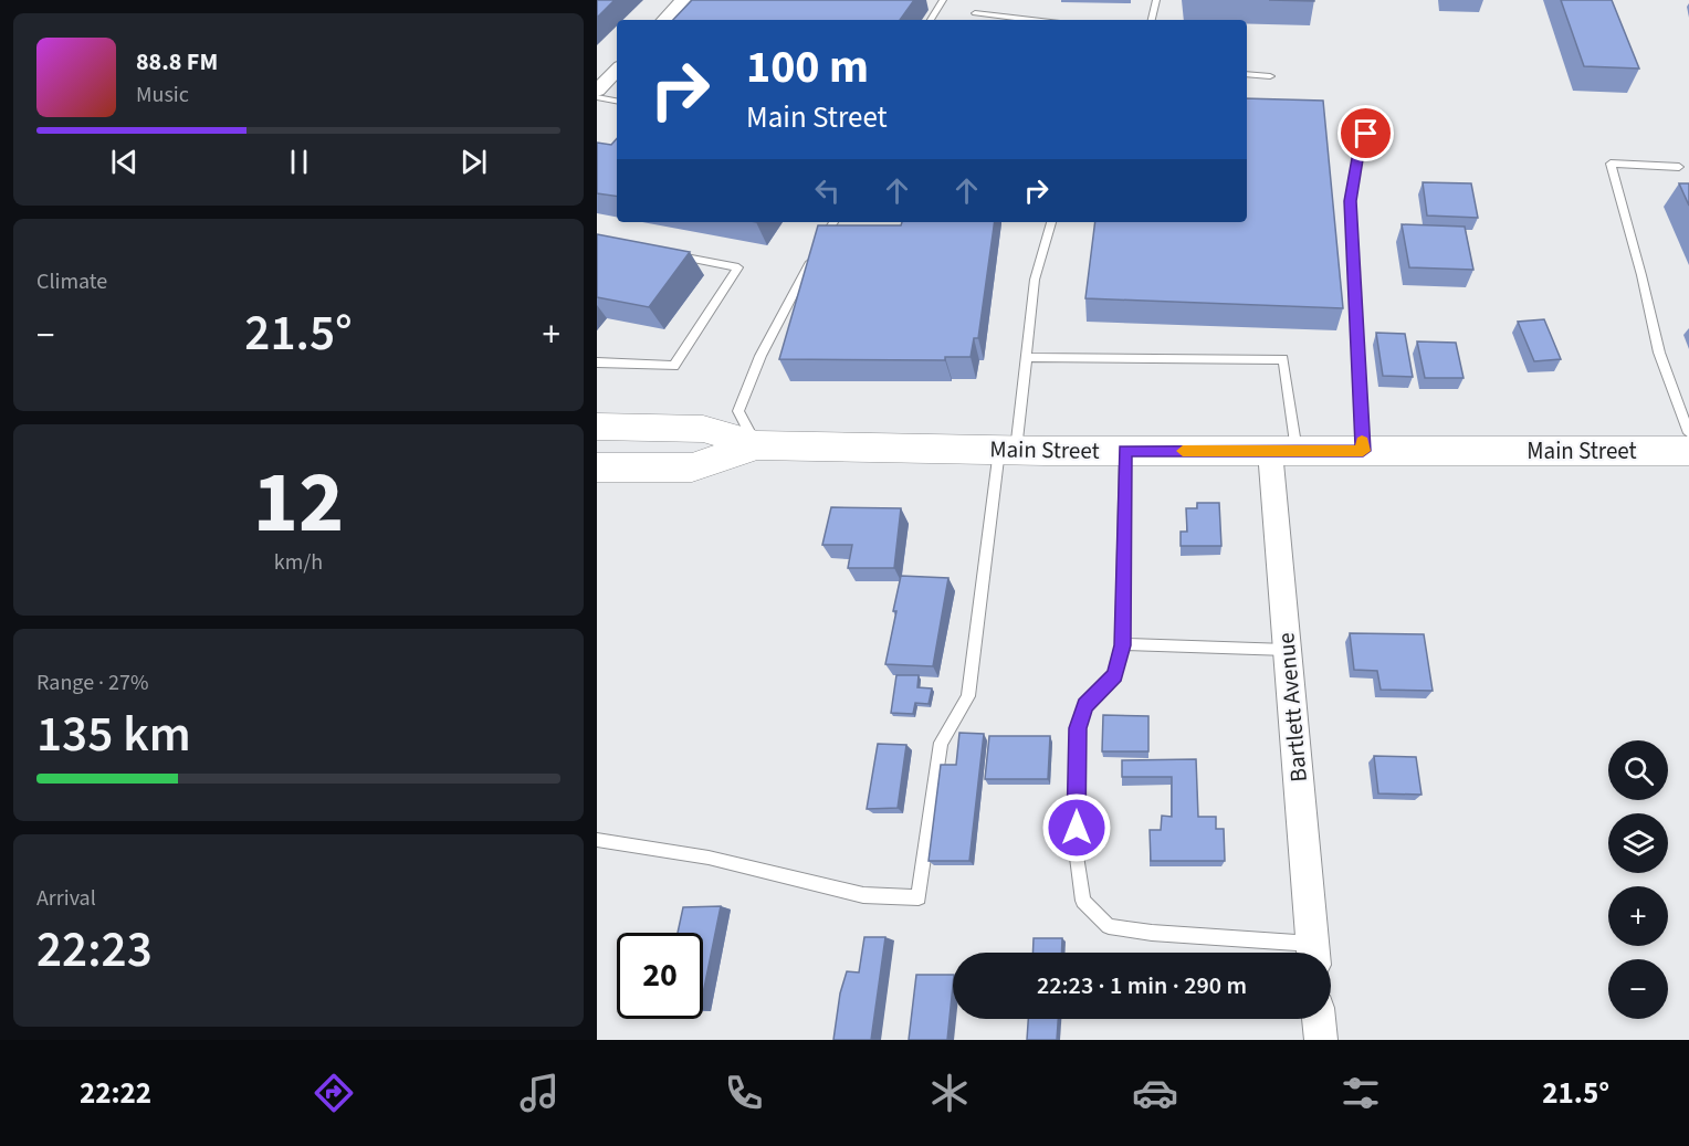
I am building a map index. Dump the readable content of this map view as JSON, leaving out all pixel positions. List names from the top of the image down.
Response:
{
  "streets": {
    "main road": ["Main Street"],
    "street": ["Bartlett Avenue"]
  },
  "crossings": [
    ["Main Street", "Bartlett Avenue"]
  ],
  "page": {
    "turn": ["100 m", "Main Street"],
    "song": ["88.8 FM", "Music"],
    "tile": [
      "Climate",
      ["12", "km/h"],
      ["Range · 27%", "135 km"],
      ["Arrival", "22:23"]
    ],
    "heat": ["−", "21.5°", "+"],
    "map_buttons": ["+", "−"],
    "limit": "20",
    "trip": "22:23 · 1 min · 290 m",
    "tabs": ["22:22", "21.5°"]
  }
}
